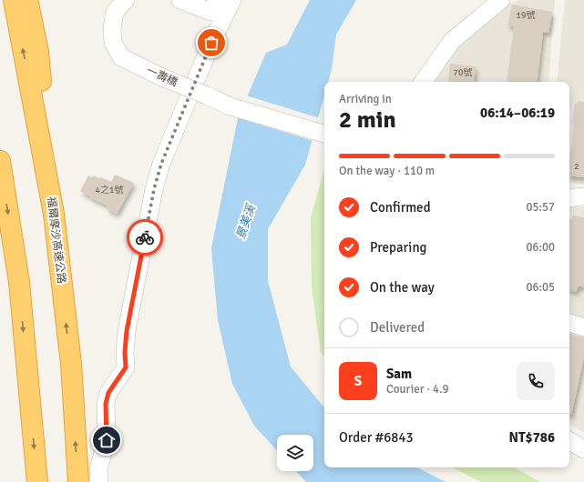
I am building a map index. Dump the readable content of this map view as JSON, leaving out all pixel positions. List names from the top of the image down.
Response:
{
  "streets": {
    "highway": ["福爾摩沙高速公路"],
    "street": ["一壽橋"]
  },
  "water": ["景美溪"],
  "house_numbers": [
    "19號",
    "70號",
    "2",
    "4之1號"
  ],
  "page": {
    "heading": ["2 min", "Arriving in", "06:14–06:19"],
    "panel": [
      "Sam",
      "Courier · 4.9",
      "Order #6843",
      "NT$786"
    ],
    "bar": "On the way · 110 m",
    "list": [
      ["Confirmed", "05:57"],
      ["Preparing", "06:00"],
      ["On the way", "06:05"],
      "Delivered"
    ],
    "round": "S"
  }
}
